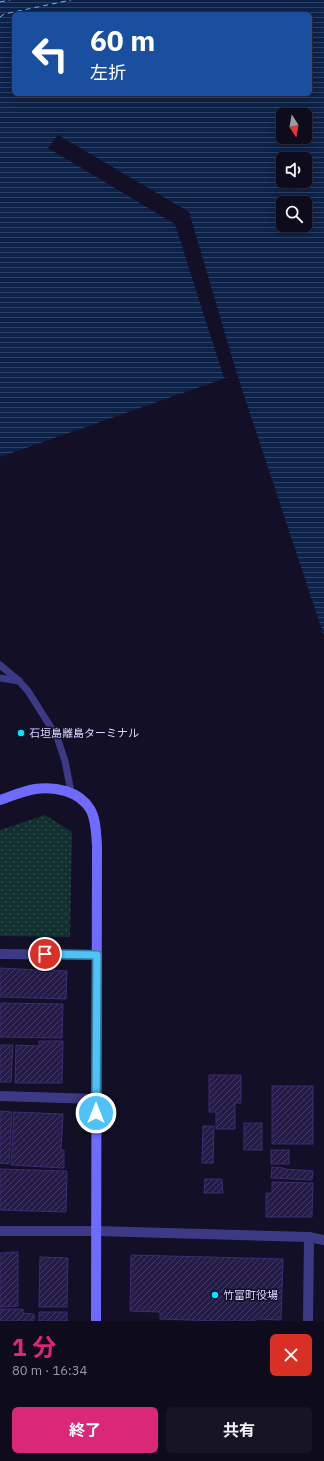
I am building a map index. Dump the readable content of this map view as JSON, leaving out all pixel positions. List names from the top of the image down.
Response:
{
  "places": ["石垣島離島ターミナル", "竹富町役場"],
  "north": "bottom",
  "page": {
    "turn": ["60 m", "左折"],
    "heading": ["1 分", "80 m · 16:34"],
    "buttons": ["終了", "共有"]
  }
}
